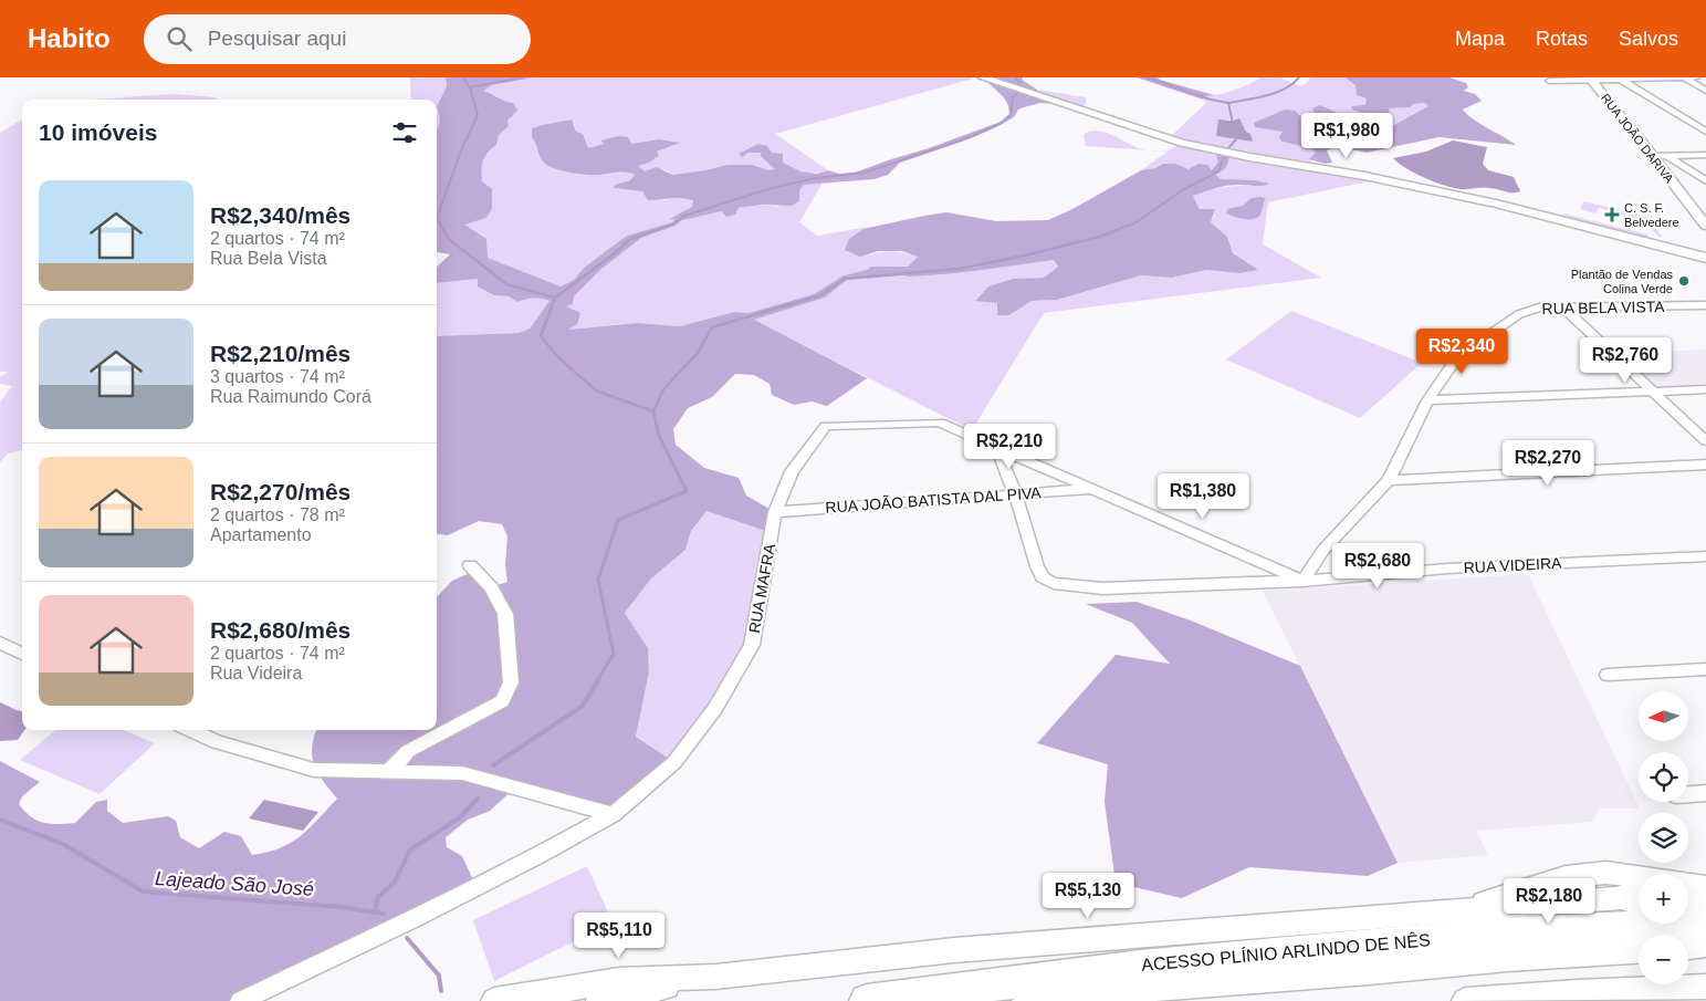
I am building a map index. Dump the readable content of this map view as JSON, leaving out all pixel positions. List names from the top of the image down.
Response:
{
  "streets": {
    "highway": ["ACESSO PLÍNIO ARLINDO DE NÊS"],
    "street": [
      "RUA JOÃO DARIVA",
      "RUA BELA VISTA",
      "RUA JOÃO BATISTA DAL PIVA",
      "RUA VIDEIRA",
      "RUA MAFRA"
    ]
  },
  "crossings": [
    ["RUA BELA VISTA", "RUA VIDEIRA"],
    ["RUA JOÃO BATISTA DAL PIVA", "RUA VIDEIRA"],
    ["RUA JOÃO BATISTA DAL PIVA", "RUA MAFRA"]
  ],
  "water": ["Lajeado São José"],
  "places": {
    "health": ["C. S. F. Belvedere"],
    "other": ["Plantão de Vendas Colina Verde"]
  },
  "north": "left",
  "page": {
    "header": "Habito",
    "search": "Pesquisar aqui",
    "nav": ["Mapa", "Rotas", "Salvos"],
    "heading": "10 imóveis",
    "price": [
      "R$1,980",
      "R$2,340",
      "R$2,760",
      "R$2,210",
      "R$2,270",
      "R$1,380",
      "R$2,680",
      "R$5,130",
      "R$2,180",
      "R$5,110"
    ],
    "list": [
      {
        "name": "R$2,340/mês",
        "note": "2 quartos · 74 m² · Rua Bela Vista"
      },
      {
        "name": "R$2,210/mês",
        "note": "3 quartos · 74 m² · Rua Raimundo Corá"
      },
      {
        "name": "R$2,270/mês",
        "note": "2 quartos · 78 m² · Apartamento"
      },
      {
        "name": "R$2,680/mês",
        "note": "2 quartos · 74 m² · Rua Videira"
      }
    ],
    "map_buttons": ["+", "−"]
  }
}
